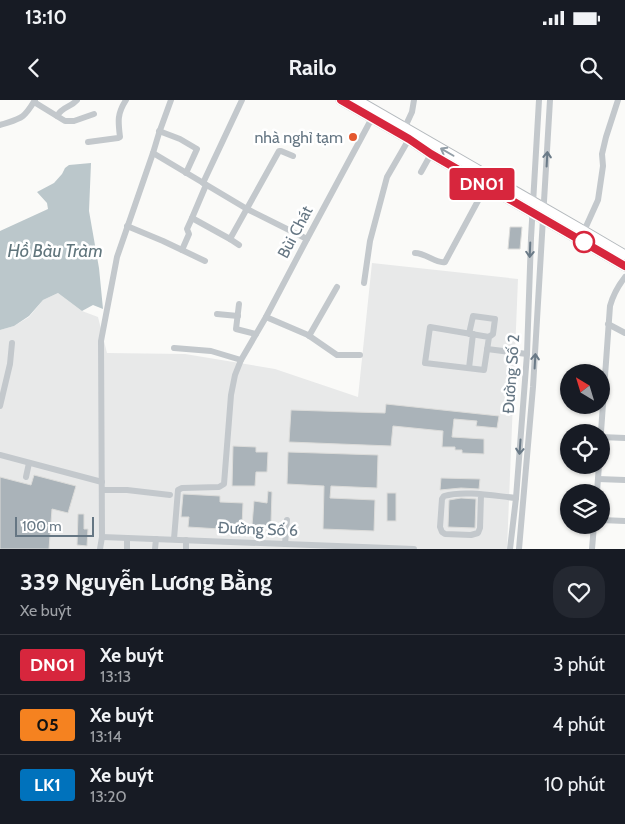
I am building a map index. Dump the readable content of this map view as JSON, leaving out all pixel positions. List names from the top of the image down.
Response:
{
  "streets": {
    "street": ["Bùi Chát", "Đường Số 2", "Đường Số 6"]
  },
  "crossings": [
    ["Bùi Chát", "Đường Số 6"]
  ],
  "water": ["Hồ Bàu Tràm"],
  "places": ["nhà nghỉ tạm"],
  "lines": ["bus line DN01"],
  "scale_bar": "100 m",
  "north": "top left",
  "page": {
    "status": "13:10",
    "header": "Railo",
    "on_map": "DN01",
    "scale": "100 m",
    "heading": ["339 Nguyễn Lương Bằng", "Xe buýt"],
    "list": [
      {
        "mark": "DN01",
        "name": "Xe buýt",
        "note": "13:13",
        "value": "3 phút"
      },
      {
        "mark": "05",
        "name": "Xe buýt",
        "note": "13:14",
        "value": "4 phút"
      },
      {
        "mark": "LK1",
        "name": "Xe buýt",
        "note": "13:20",
        "value": "10 phút"
      }
    ]
  }
}
